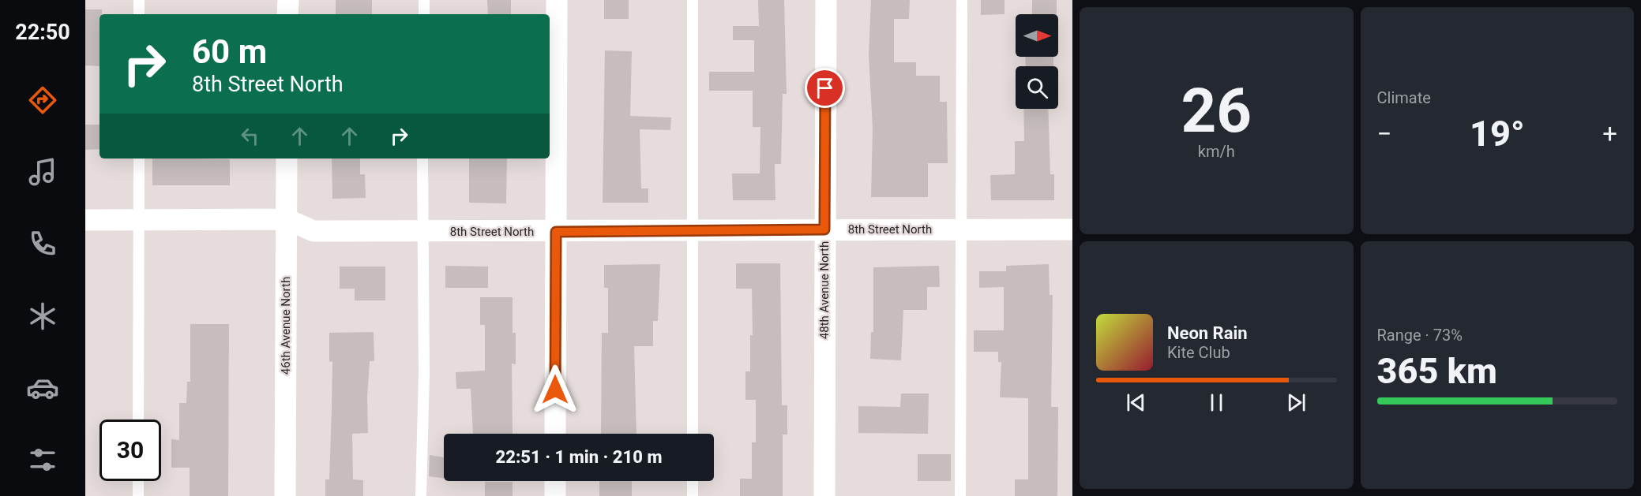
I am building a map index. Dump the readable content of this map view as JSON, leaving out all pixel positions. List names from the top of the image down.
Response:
{
  "streets": {
    "street": ["8th Street North", "48th Avenue North", "46th Avenue North"]
  },
  "crossings": [
    ["8th Street North", "48th Avenue North"],
    ["8th Street North", "46th Avenue North"]
  ],
  "north": "right",
  "page": {
    "tabs": "22:50",
    "tile": [
      ["26", "km/h"],
      "Climate",
      ["Range · 73%", "365 km"]
    ],
    "turn": ["60 m", "8th Street North"],
    "heat": ["−", "19°", "+"],
    "song": ["Neon Rain", "Kite Club"],
    "limit": "30",
    "trip": "22:51 · 1 min · 210 m"
  }
}
